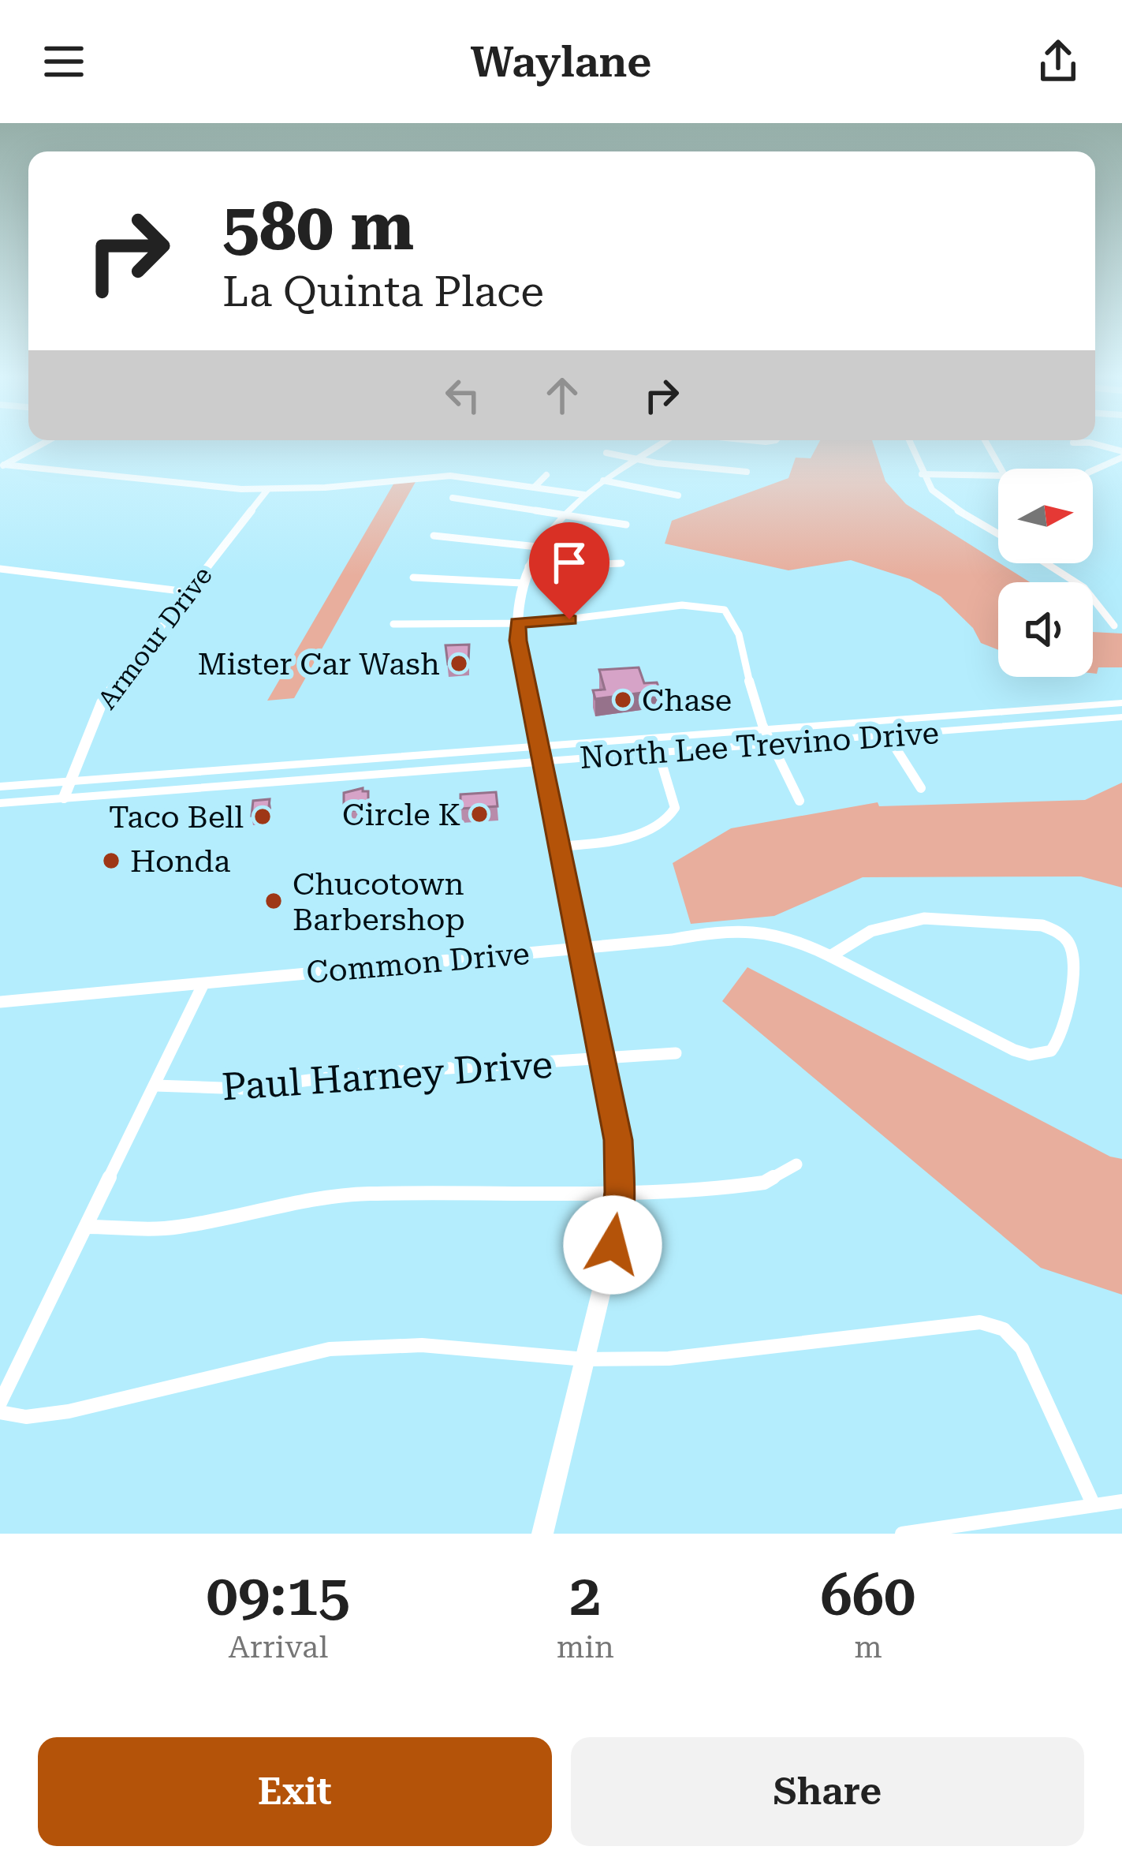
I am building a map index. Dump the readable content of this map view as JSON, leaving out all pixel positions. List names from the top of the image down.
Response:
{
  "streets": {
    "main road": ["North Lee Trevino Drive"],
    "street": ["Armour Drive", "Common Drive", "Paul Harney Drive"]
  },
  "crossings": [
    ["Armour Drive", "North Lee Trevino Drive"]
  ],
  "places": [
    "Mister Car Wash",
    "Chase",
    "Circle K",
    "Taco Bell",
    "Honda",
    "Chucotown Barbershop"
  ],
  "north": "right",
  "page": {
    "header": "Waylane",
    "turn": ["580 m", "La Quinta Place"],
    "eta": [
      "09:15",
      "Arrival",
      "2",
      "min",
      "660",
      "m"
    ],
    "buttons": ["Exit", "Share"]
  }
}
